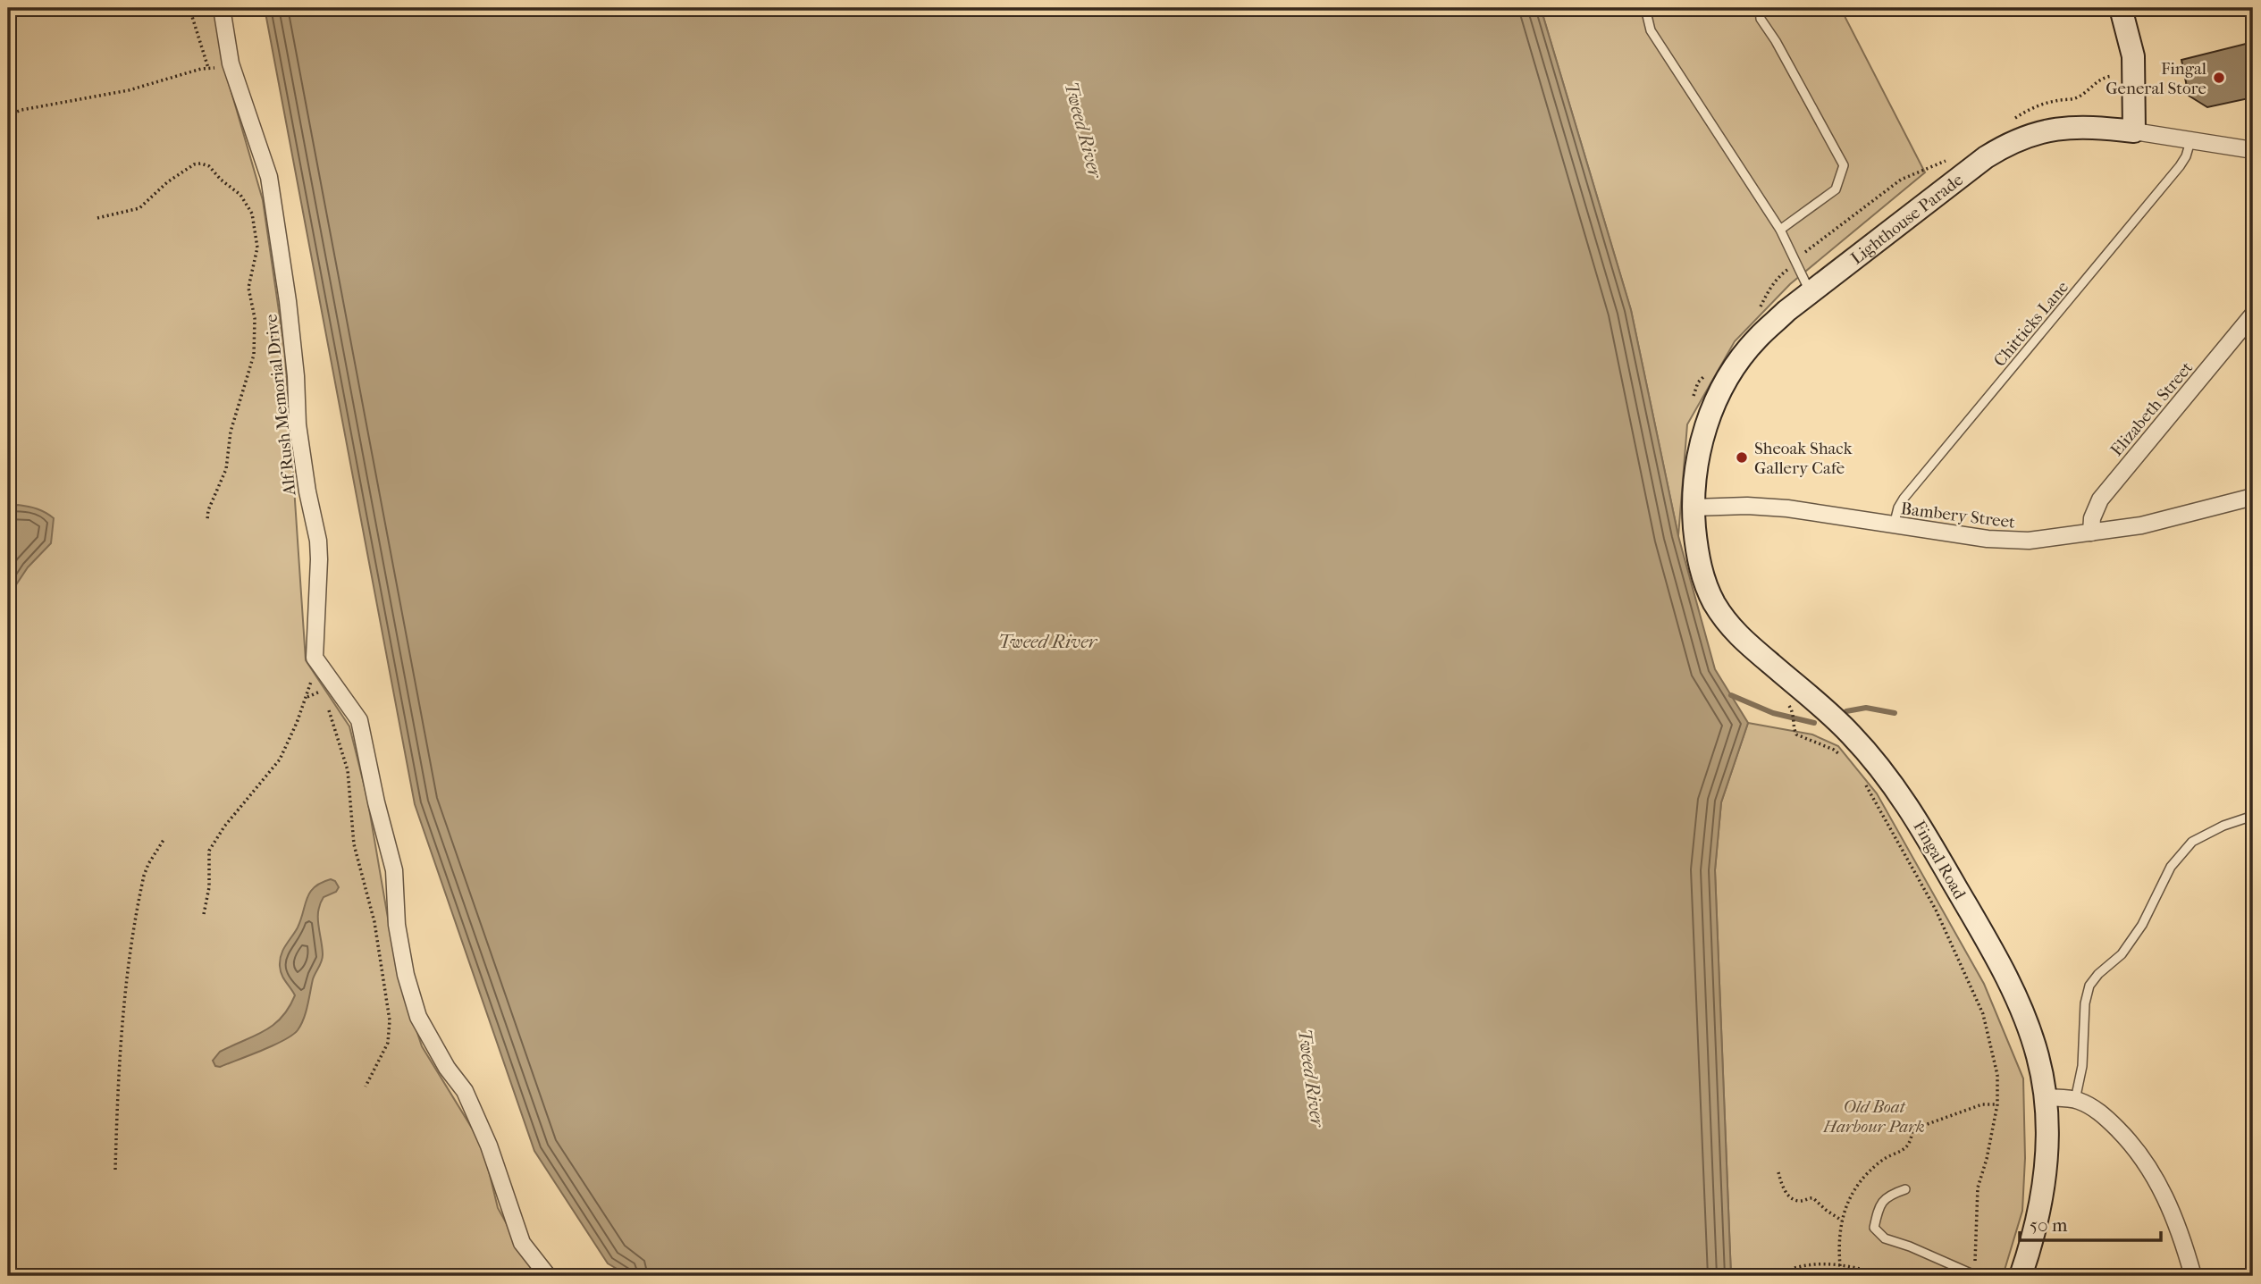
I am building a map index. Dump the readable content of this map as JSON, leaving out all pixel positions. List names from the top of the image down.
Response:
{
  "streets": {
    "street": [
      "Lighthouse Parade",
      "Alf Rush Memorial Drive",
      "Elizabeth Street",
      "Bambery Street",
      "Fingal Road"
    ],
    "lane": ["Chitticks Lane"]
  },
  "crossings": [
    ["Lighthouse Parade", "Chitticks Lane"],
    ["Lighthouse Parade", "Bambery Street"],
    ["Lighthouse Parade", "Fingal Road"],
    ["Chitticks Lane", "Bambery Street"],
    ["Elizabeth Street", "Bambery Street"],
    ["Bambery Street", "Fingal Road"]
  ],
  "water": ["Tweed River"],
  "parks": ["Old Boat Harbour Park"],
  "places": ["Fingal General Store", "Sheoak Shack Gallery Cafe"],
  "scale_bar": "50 m"
}
